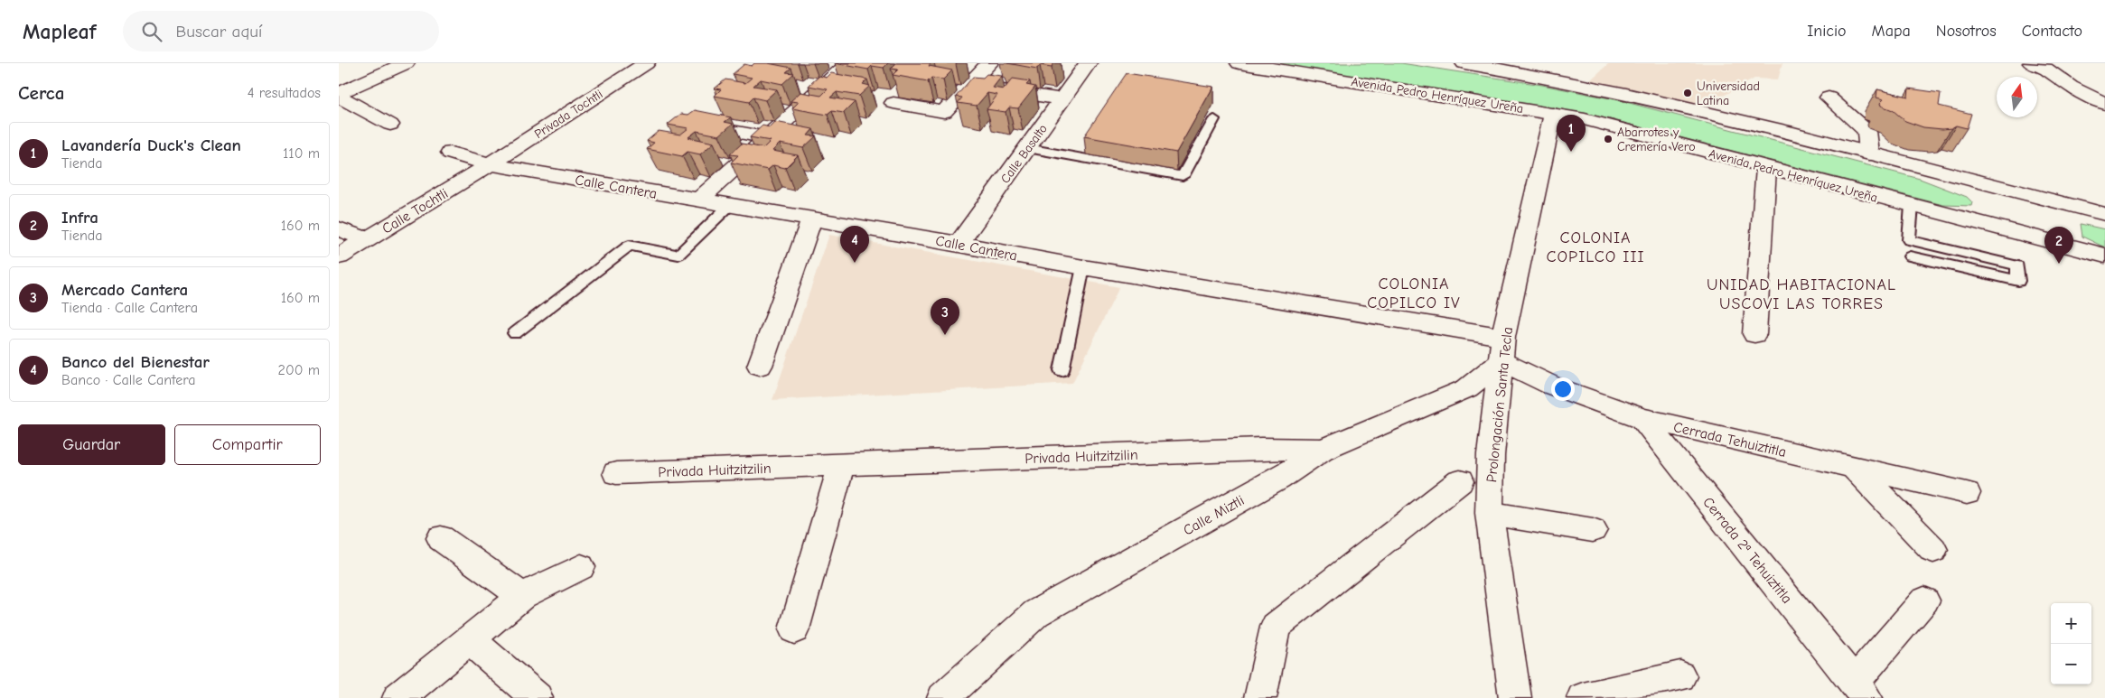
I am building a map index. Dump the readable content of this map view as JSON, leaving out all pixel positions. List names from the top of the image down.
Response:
{
  "streets": {
    "street": [
      "Avenida Pedro Henríquez Ureña",
      "Privada Tochtli",
      "Calle Basalto",
      "Calle Cantera",
      "Calle Tochtli",
      "Prolongación Santa Tecla",
      "Cerrada Tehuiztitla",
      "Privada Huitzitzilin",
      "Calle Miztli",
      "Cerrada 2ª Tehuiztitla"
    ]
  },
  "crossings": [
    ["Avenida Pedro Henríquez Ureña", "Prolongación Santa Tecla"],
    ["Privada Tochtli", "Calle Cantera"],
    ["Privada Tochtli", "Calle Tochtli"],
    ["Calle Basalto", "Calle Cantera"],
    ["Calle Cantera", "Calle Tochtli"],
    ["Calle Cantera", "Prolongación Santa Tecla"],
    ["Calle Cantera", "Cerrada Tehuiztitla"],
    ["Calle Cantera", "Calle Miztli"],
    ["Prolongación Santa Tecla", "Cerrada Tehuiztitla"],
    ["Prolongación Santa Tecla", "Calle Miztli"],
    ["Cerrada Tehuiztitla", "Calle Miztli"],
    ["Cerrada Tehuiztitla", "Cerrada 2ª Tehuiztitla"],
    ["Privada Huitzitzilin", "Calle Miztli"]
  ],
  "districts": ["COLONIA COPILCO III", "COLONIA COPILCO IV", "UNIDAD HABITACIONAL USCOVI LAS TORRES"],
  "places": ["Universidad Latina", "Abarrotes y Cremería Vero"],
  "north": "top",
  "page": {
    "header": "Mapleaf",
    "search": "Buscar aquí",
    "nav": [
      "Inicio",
      "Mapa",
      "Nosotros",
      "Contacto"
    ],
    "heading": ["Cerca", "4 resultados"],
    "pins": [
      "1",
      "4",
      "2",
      "3"
    ],
    "list": [
      {
        "mark": "1",
        "name": "Lavandería Duck's Clean",
        "note": "Tienda",
        "value": "110 m"
      },
      {
        "mark": "2",
        "name": "Infra",
        "note": "Tienda",
        "value": "160 m"
      },
      {
        "mark": "3",
        "name": "Mercado Cantera",
        "note": "Tienda · Calle Cantera",
        "value": "160 m"
      },
      {
        "mark": "4",
        "name": "Banco del Bienestar",
        "note": "Banco · Calle Cantera",
        "value": "200 m"
      }
    ],
    "buttons": ["Guardar", "Compartir"],
    "map_buttons": ["+", "−"]
  }
}
